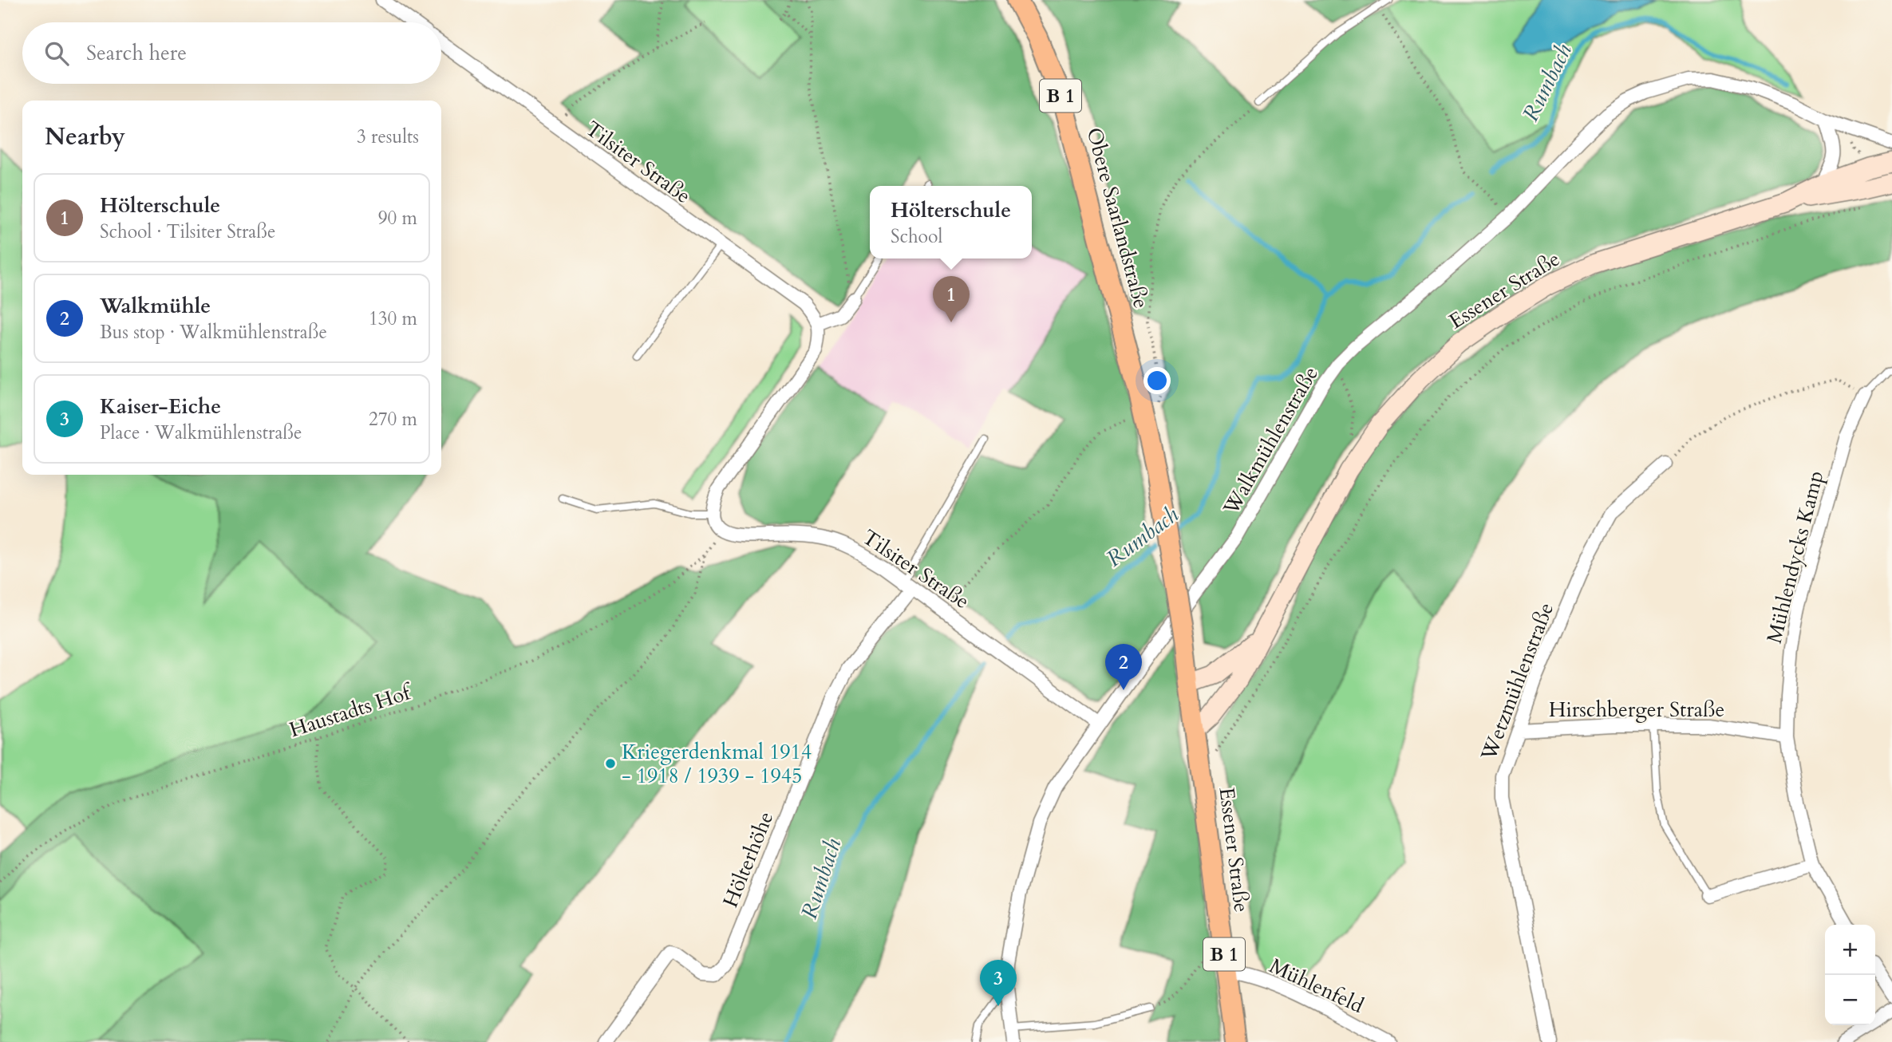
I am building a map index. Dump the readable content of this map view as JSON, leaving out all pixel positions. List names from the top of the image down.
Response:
{
  "streets": {
    "main road": ["B 1", "Obere Saarlandstraße", "Essener Straße"],
    "street": [
      "Tilsiter Straße",
      "Walkmühlenstraße",
      "Mühlendycks Kamp",
      "Wetzmühlenstraße",
      "Hirschberger Straße",
      "Hölterhöhe",
      "Mühlenfeld"
    ],
    "path": ["Haustadts Hof"]
  },
  "crossings": [
    ["Tilsiter Straße", "Walkmühlenstraße"],
    ["Tilsiter Straße", "Hölterhöhe"],
    ["Obere Saarlandstraße", "Essener Straße"],
    ["Essener Straße", "Mühlenfeld"],
    ["Mühlendycks Kamp", "Hirschberger Straße"],
    ["Wetzmühlenstraße", "Hirschberger Straße"]
  ],
  "water": ["Rumbach"],
  "places": ["Kriegerdenkmal 1914 - 1918 / 1939 - 1945"],
  "page": {
    "search": "Search here",
    "heading": ["Nearby", "3 results"],
    "list": [
      {
        "mark": "1",
        "name": "Hölterschule",
        "note": "School · Tilsiter Straße",
        "value": "90 m"
      },
      {
        "mark": "2",
        "name": "Walkmühle",
        "note": "Bus stop · Walkmühlenstraße",
        "value": "130 m"
      },
      {
        "mark": "3",
        "name": "Kaiser-Eiche",
        "note": "Place · Walkmühlenstraße",
        "value": "270 m"
      }
    ],
    "popup": ["Hölterschule", "School"],
    "pins": ["1", "2", "3"],
    "map_buttons": ["+", "−"]
  }
}
